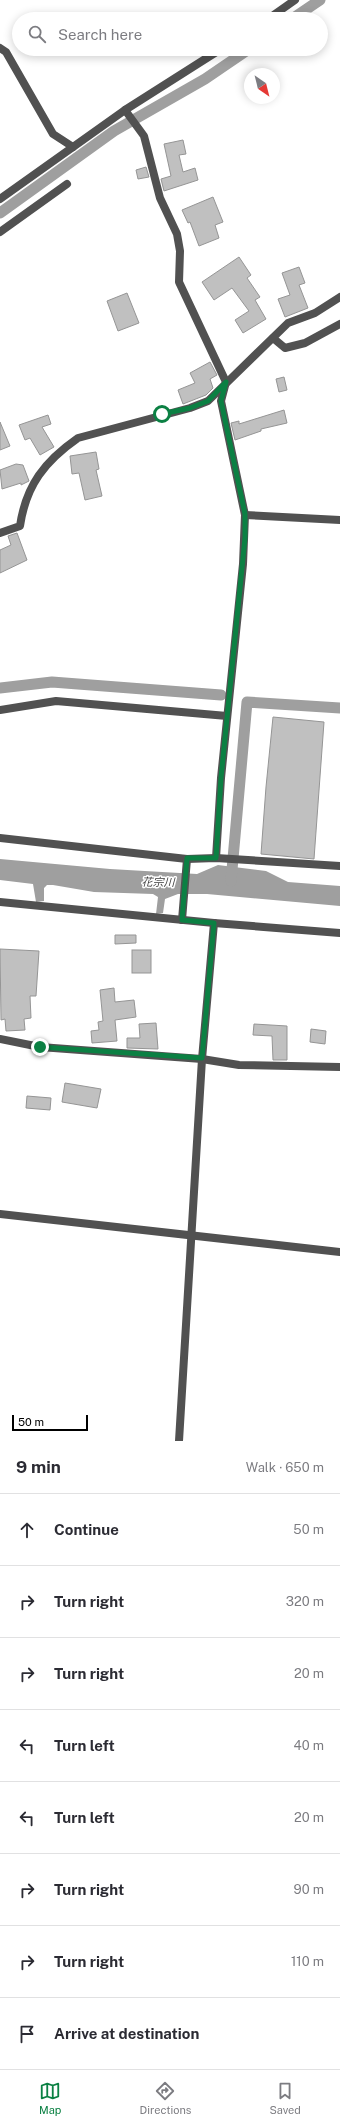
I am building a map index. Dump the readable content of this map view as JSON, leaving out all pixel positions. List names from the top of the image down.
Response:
{
  "water": ["花宗川"],
  "scale_bar": "50 m",
  "north": "bottom right",
  "page": {
    "search": "Search here",
    "scale": "50 m",
    "heading": ["9 min", "Walk · 650 m"],
    "list": [
      ["Continue", "50 m"],
      ["Turn right", "320 m"],
      ["Turn right", "20 m"],
      ["Turn left", "40 m"],
      ["Turn left", "20 m"],
      ["Turn right", "90 m"],
      ["Turn right", "110 m"],
      "Arrive at destination"
    ],
    "nav": ["Map", "Directions", "Saved"]
  }
}
